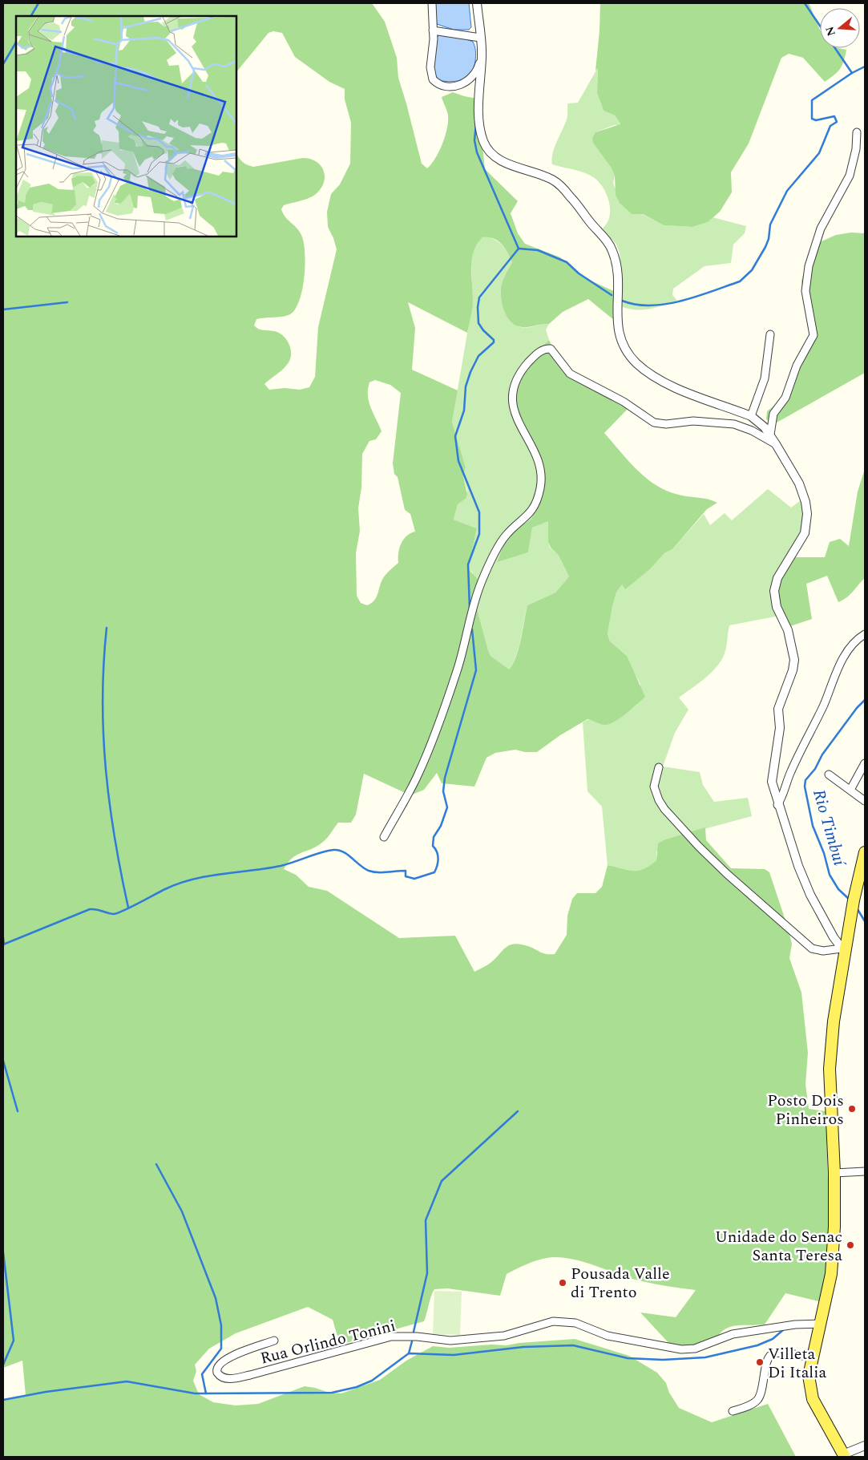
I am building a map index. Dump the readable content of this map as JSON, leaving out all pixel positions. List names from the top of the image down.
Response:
{
  "streets": {
    "street": ["Rua Orlindo Tonini"]
  },
  "water": ["Rio Timbuí"],
  "places": [
    "Posto Dois Pinheiros",
    "Unidade do Senac Santa Teresa",
    "Pousada Valle di Trento",
    "Villeta Di Italia"
  ],
  "north": "left"
}
